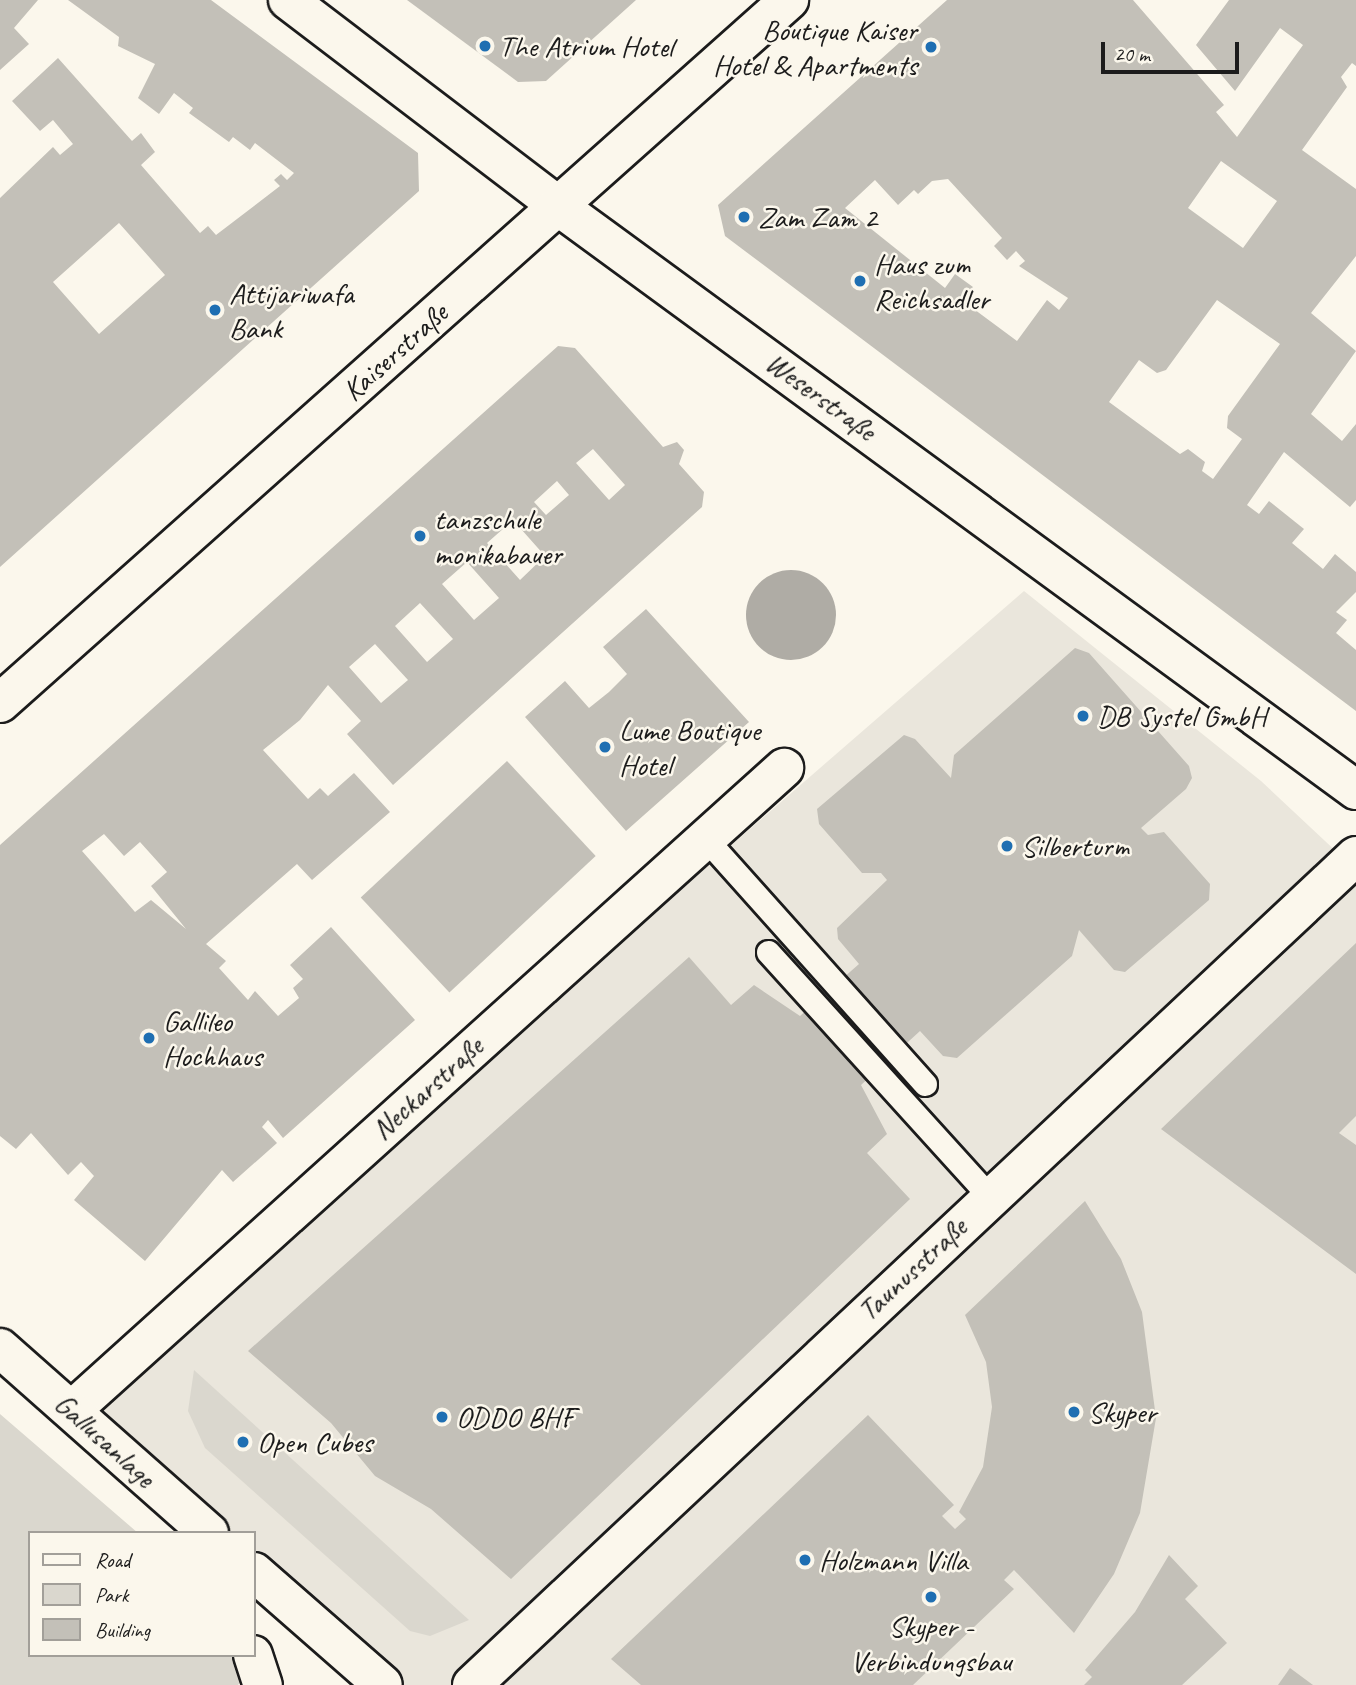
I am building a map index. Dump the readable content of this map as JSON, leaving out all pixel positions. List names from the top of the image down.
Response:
{
  "streets": {
    "street": [
      "Kaiserstraße",
      "Weserstraße",
      "Neckarstraße",
      "Taunusstraße",
      "Gallusanlage"
    ]
  },
  "crossings": [
    ["Kaiserstraße", "Weserstraße"],
    ["Neckarstraße", "Gallusanlage"]
  ],
  "places": [
    "The Atrium Hotel",
    "Boutique Kaiser Hotel & Apartments",
    "Zam Zam 2",
    "Haus zum Reichsadler",
    "Attijariwafa Bank",
    "tanzschule monikabauer",
    "DB Systel GmbH",
    "Lume Boutique Hotel",
    "Silberturm",
    "Gallileo Hochhaus",
    "Skyper",
    "ODDO BHF",
    "Open Cubes",
    "Holzmann Villa",
    "Skyper - Verbindungsbau"
  ],
  "legend": ["Road", "Park", "Building"],
  "scale_bar": "20 m"
}
